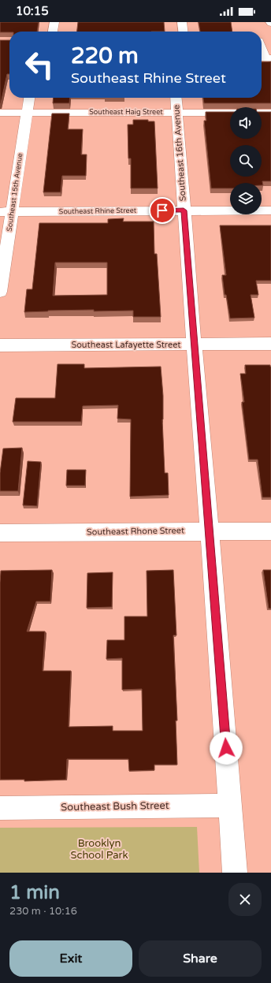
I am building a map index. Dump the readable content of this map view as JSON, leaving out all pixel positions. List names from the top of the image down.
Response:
{
  "streets": {
    "street": [
      "Southeast Haig Street",
      "Southeast 16th Avenue",
      "Southeast 15th Avenue",
      "Southeast Rhine Street",
      "Southeast Lafayette Street",
      "Southeast Rhone Street",
      "Southeast Bush Street"
    ]
  },
  "crossings": [
    ["Southeast Haig Street", "Southeast 16th Avenue"],
    ["Southeast Haig Street", "Southeast 15th Avenue"],
    ["Southeast 16th Avenue", "Southeast Rhine Street"],
    ["Southeast 16th Avenue", "Southeast Lafayette Street"],
    ["Southeast 16th Avenue", "Southeast Rhone Street"],
    ["Southeast 16th Avenue", "Southeast Bush Street"],
    ["Southeast 15th Avenue", "Southeast Rhine Street"]
  ],
  "parks": ["Brooklyn School Park"],
  "page": {
    "status": "10:15",
    "turn": ["220 m", "Southeast Rhine Street"],
    "heading": ["1 min", "230 m · 10:16"],
    "buttons": ["Exit", "Share"]
  }
}
